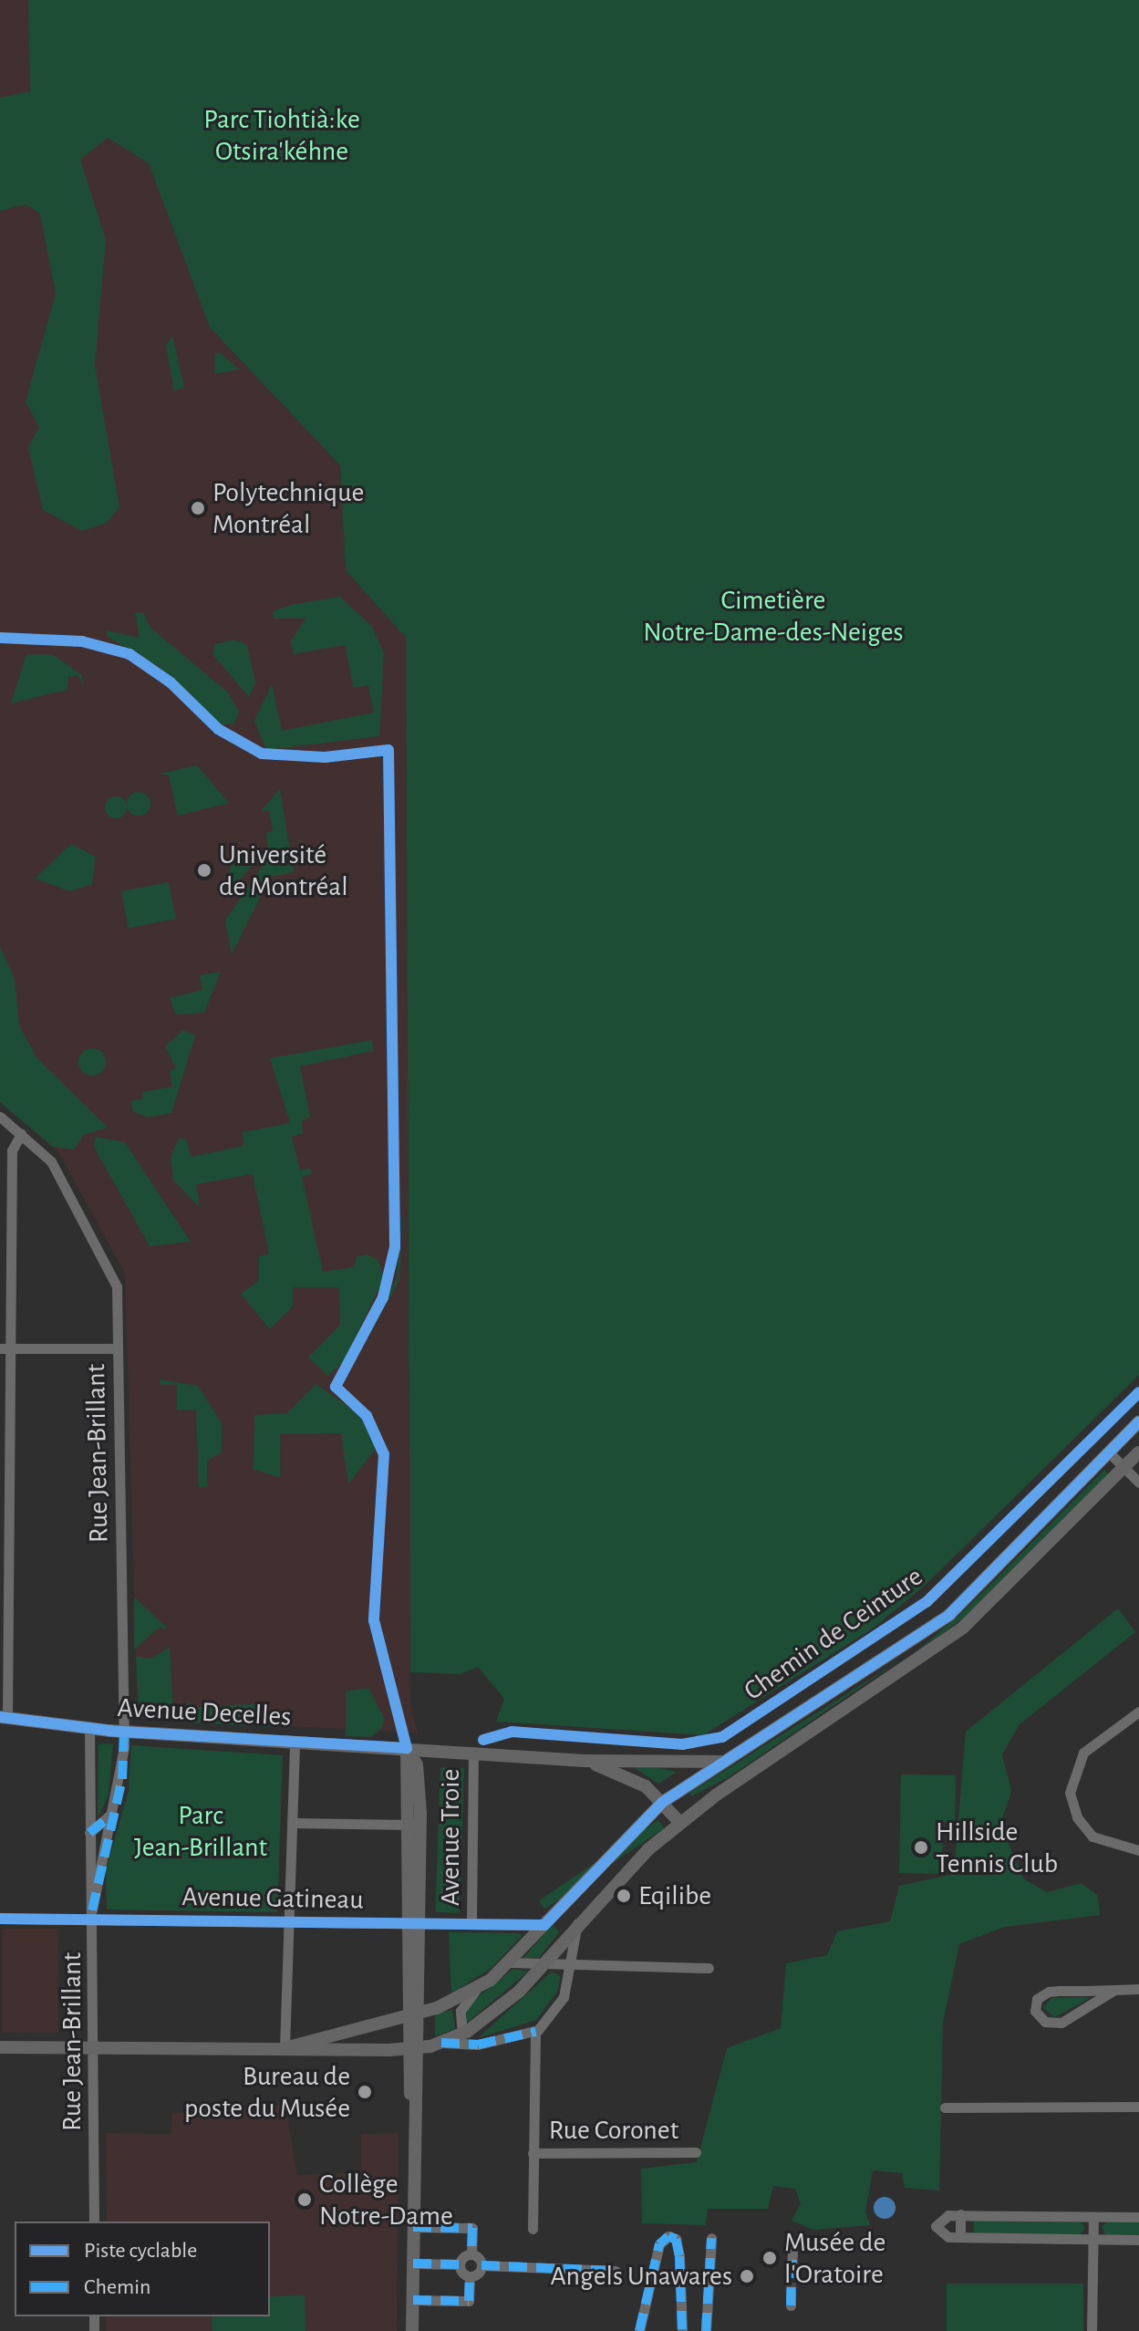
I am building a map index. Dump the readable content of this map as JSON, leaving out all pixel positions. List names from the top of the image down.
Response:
{
  "streets": {
    "main road": ["Avenue Decelles"],
    "street": [
      "Rue Jean-Brillant",
      "Avenue Troie",
      "Avenue Gatineau",
      "Rue Coronet"
    ],
    "cycle path": ["Chemin de Ceinture"]
  },
  "crossings": [
    ["Rue Jean-Brillant", "Avenue Decelles"],
    ["Rue Jean-Brillant", "Avenue Gatineau"],
    ["Avenue Decelles", "Avenue Troie"],
    ["Avenue Troie", "Avenue Gatineau"]
  ],
  "parks": ["Parc Tiohtià:ke Otsira'kéhne", "Cimetière Notre-Dame-des-Neiges", "Parc Jean-Brillant"],
  "places": [
    "Polytechnique Montréal",
    "Université de Montréal",
    "Hillside Tennis Club",
    "Eqilibe",
    "Bureau de poste du Musée",
    "Collège Notre-Dame",
    "Musée de l'Oratoire",
    "Angels Unawares"
  ],
  "legend": ["Piste cyclable", "Chemin"]
}
